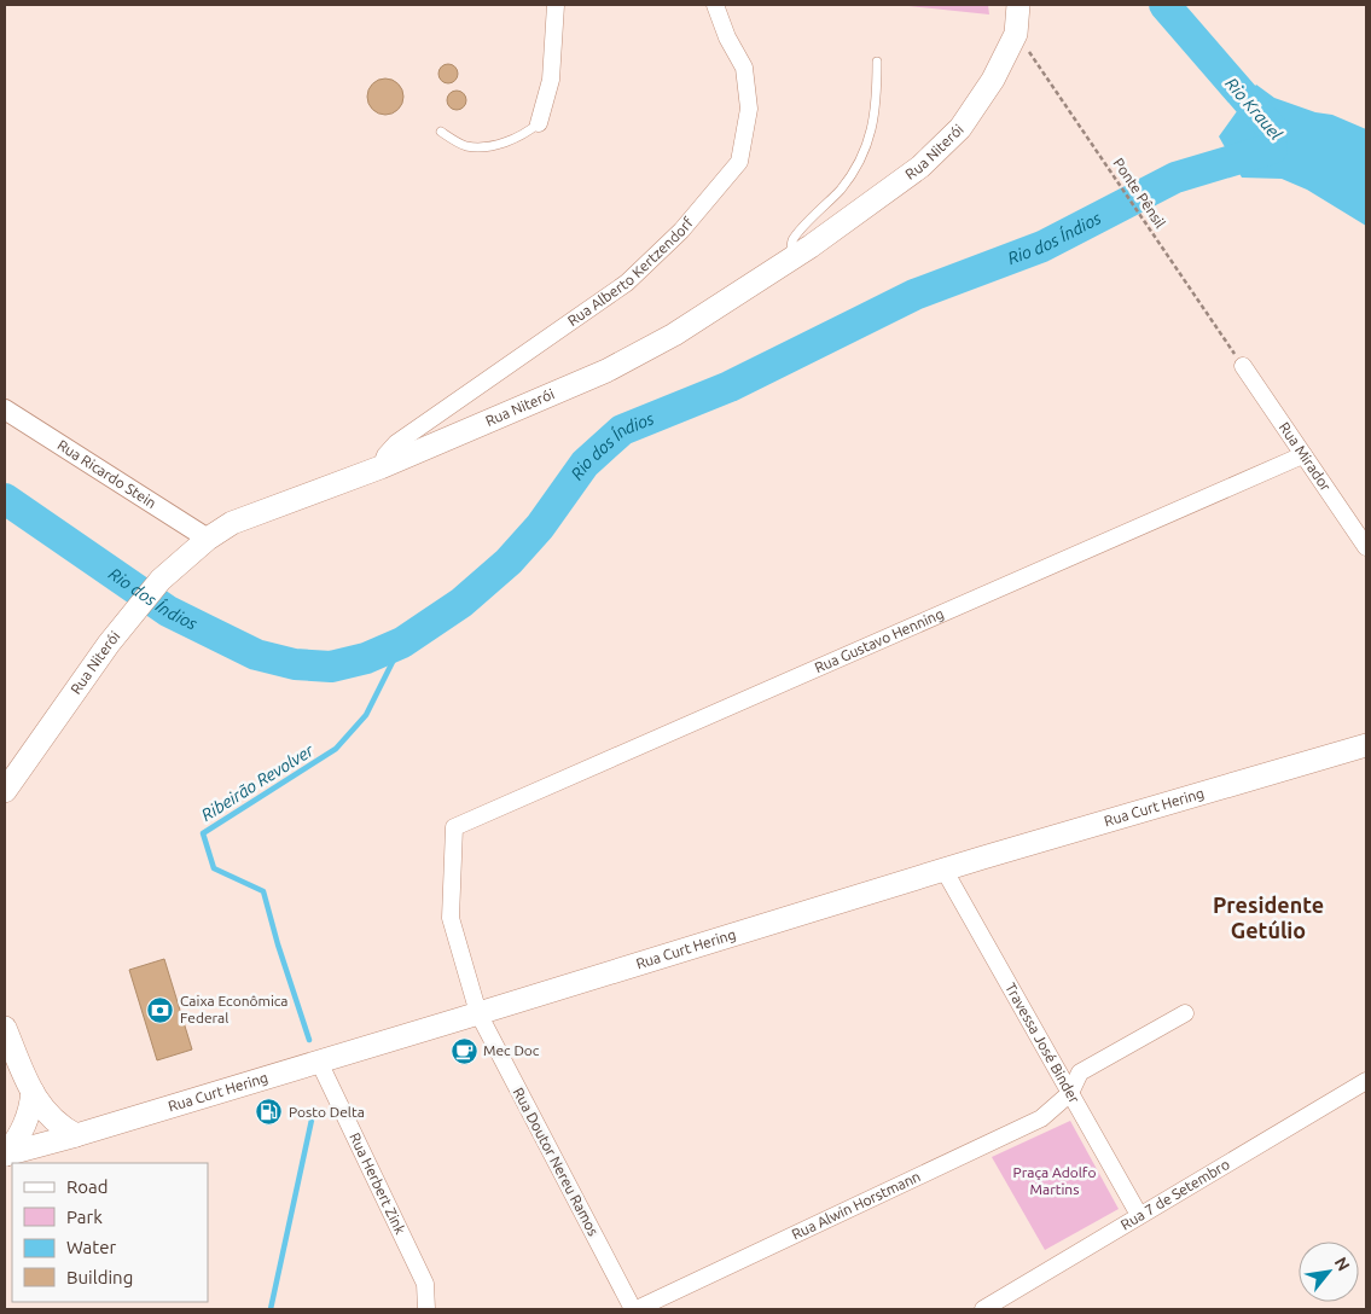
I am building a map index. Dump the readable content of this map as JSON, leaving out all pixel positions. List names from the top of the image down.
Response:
{
  "streets": {
    "main road": ["Rua Niterói", "Rua Curt Hering"],
    "street": [
      "Rua Alberto Kertzendorf",
      "Rua Mirador",
      "Rua Ricardo Stein",
      "Rua Gustavo Henning",
      "Travessa José Binder",
      "Rua Doutor Nereu Ramos",
      "Rua Herbert Zink",
      "Rua 7 de Setembro",
      "Rua Alwin Horstmann"
    ],
    "path": ["Ponte Pênsil"]
  },
  "crossings": [
    ["Rua Niterói", "Ponte Pênsil"],
    ["Rua Niterói", "Rua Alberto Kertzendorf"],
    ["Rua Niterói", "Rua Ricardo Stein"],
    ["Ponte Pênsil", "Rua Mirador"],
    ["Rua Mirador", "Rua Gustavo Henning"],
    ["Rua Gustavo Henning", "Rua Doutor Nereu Ramos"],
    ["Rua Curt Hering", "Travessa José Binder"],
    ["Rua Curt Hering", "Rua Doutor Nereu Ramos"],
    ["Rua Curt Hering", "Rua Herbert Zink"],
    ["Travessa José Binder", "Rua 7 de Setembro"],
    ["Travessa José Binder", "Rua Alwin Horstmann"],
    ["Rua Doutor Nereu Ramos", "Rua Alwin Horstmann"]
  ],
  "districts": ["Presidente Getúlio"],
  "water": ["Rio Krauel", "Rio dos Índios", "Ribeirão Revolver"],
  "parks": ["Praça Adolfo Martins"],
  "places": {
    "bank": ["Caixa Econômica Federal"],
    "cafe": ["Mec Doc"],
    "fuel station": ["Posto Delta"]
  },
  "legend": [
    "Road",
    "Park",
    "Water",
    "Building"
  ],
  "north": "top right"
}
